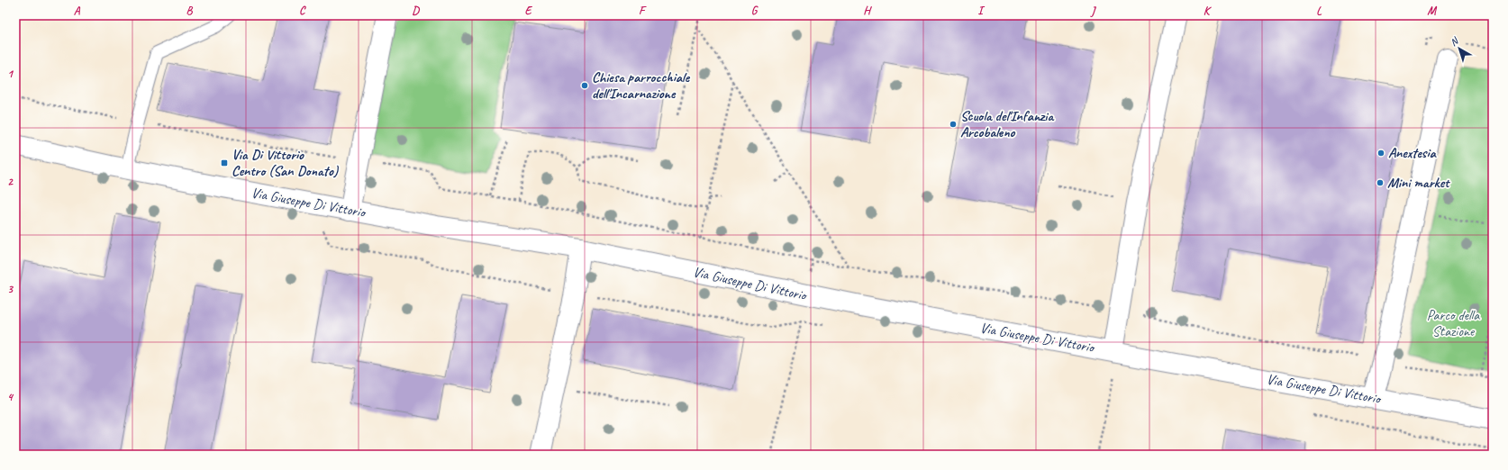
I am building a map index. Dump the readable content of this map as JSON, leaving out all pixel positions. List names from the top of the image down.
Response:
{
  "streets": {
    "street": ["Via Giuseppe Di Vittorio"]
  },
  "parks": ["Parco della Stazione"],
  "places": {
    "other": [
      "Chiesa parrocchiale dell'Incarnazione",
      "Scuola del'Infanzia Arcobaleno",
      "Anextesia",
      "Mini market"
    ],
    "transit": ["Via Di Vittorio Centro (San Donato)"]
  },
  "north": "top left",
  "grid": {
    "columns": [
      "A",
      "B",
      "C",
      "D",
      "E",
      "F",
      "G",
      "H",
      "I",
      "J",
      "K",
      "L",
      "M"
    ],
    "rows": [
      "1",
      "2",
      "3",
      "4"
    ]
  }
}
